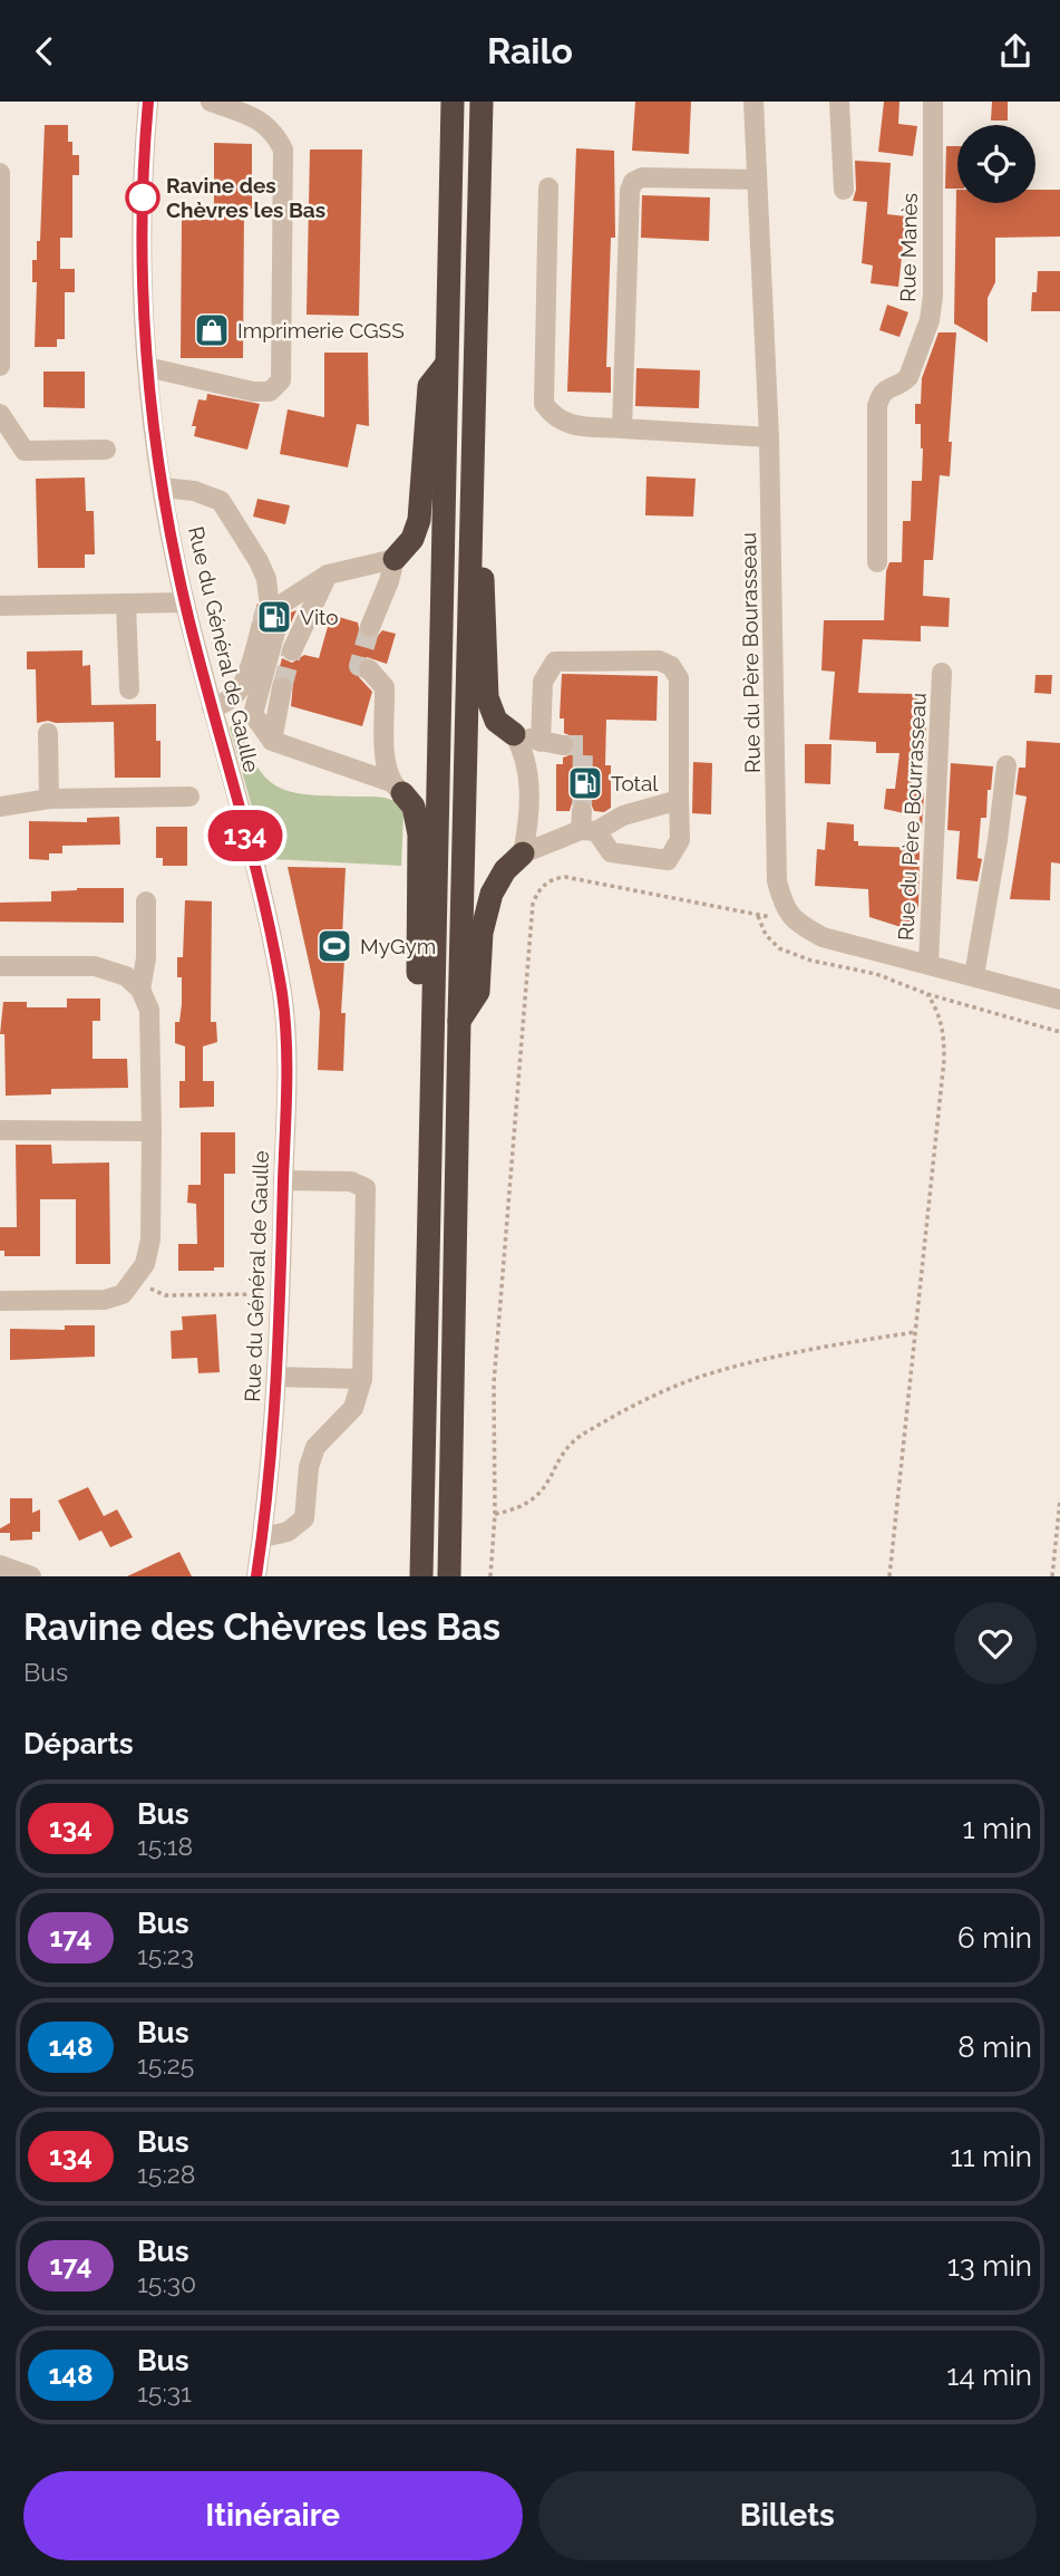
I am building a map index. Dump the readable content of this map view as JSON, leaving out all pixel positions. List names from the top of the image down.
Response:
{
  "streets": {
    "street": [
      "Rue Manès",
      "Rue du Général de Gaulle",
      "Rue du Père Bourasseau",
      "Rue du Père Bourrasseau"
    ]
  },
  "places": {
    "other": ["Ravine des Chèvres les Bas"],
    "shop": ["Imprimerie CGSS"],
    "fuel station": ["Vito", "Total"],
    "sports": ["MyGym"]
  },
  "lines": ["bus line 134"],
  "page": {
    "header": "Railo",
    "on_map": "134",
    "heading": [
      ["Ravine des Chèvres les Bas", "Bus"],
      "Départs"
    ],
    "list": [
      {
        "mark": "134",
        "name": "Bus",
        "note": "15:18",
        "value": "1 min"
      },
      {
        "mark": "174",
        "name": "Bus",
        "note": "15:23",
        "value": "6 min"
      },
      {
        "mark": "148",
        "name": "Bus",
        "note": "15:25",
        "value": "8 min"
      },
      {
        "mark": "134",
        "name": "Bus",
        "note": "15:28",
        "value": "11 min"
      },
      {
        "mark": "174",
        "name": "Bus",
        "note": "15:30",
        "value": "13 min"
      },
      {
        "mark": "148",
        "name": "Bus",
        "note": "15:31",
        "value": "14 min"
      }
    ],
    "buttons": ["Itinéraire", "Billets"]
  }
}
